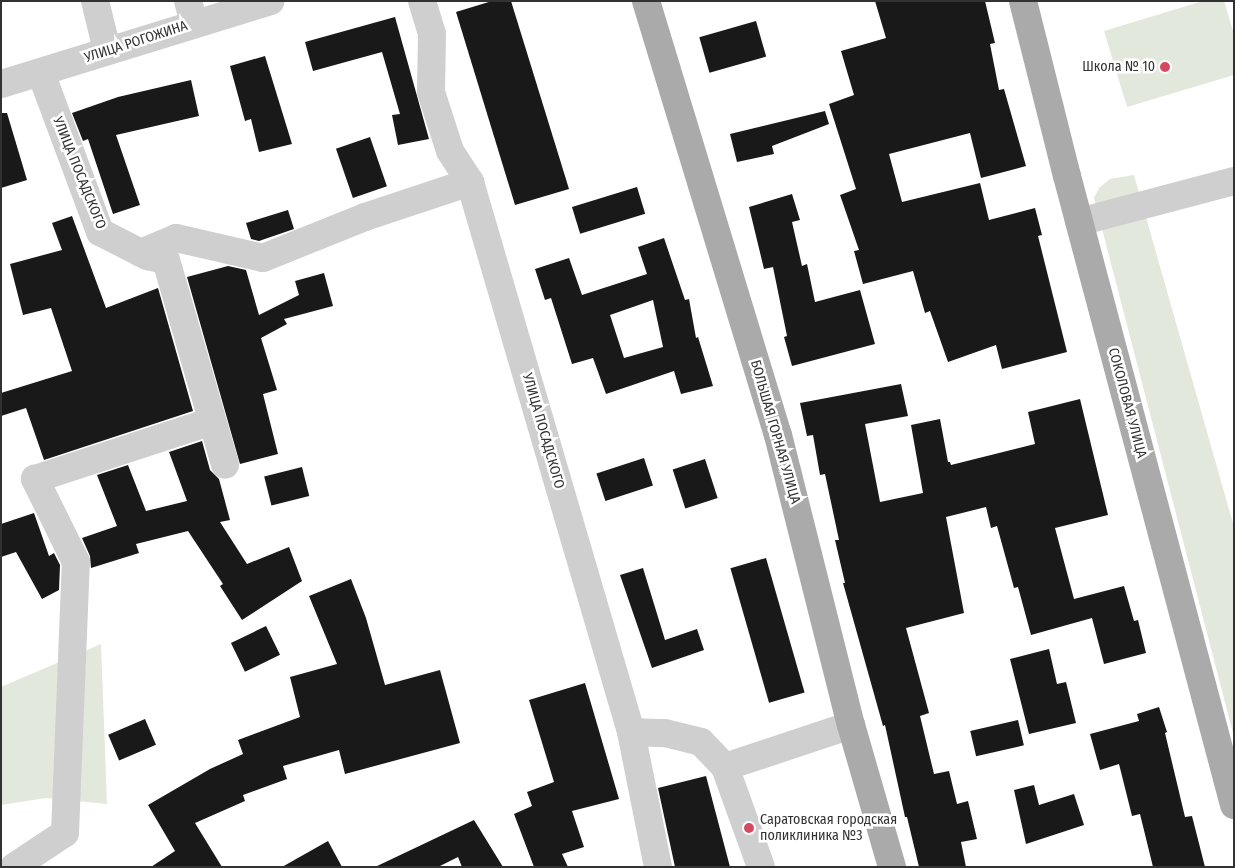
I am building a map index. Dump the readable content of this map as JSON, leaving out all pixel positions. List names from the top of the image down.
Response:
{
  "streets": {
    "main road": ["СОКОЛОВАЯ УЛИЦА", "БОЛЬШАЯ ГОРНАЯ УЛИЦА"],
    "street": ["УЛИЦА РОГОЖИНА", "УЛИЦА ПОСАДСКОГО"]
  },
  "crossings": [
    ["УЛИЦА РОГОЖИНА", "УЛИЦА ПОСАДСКОГО"]
  ],
  "places": ["Школа № 10", "Саратовская городская поликлиника №3"]
}
